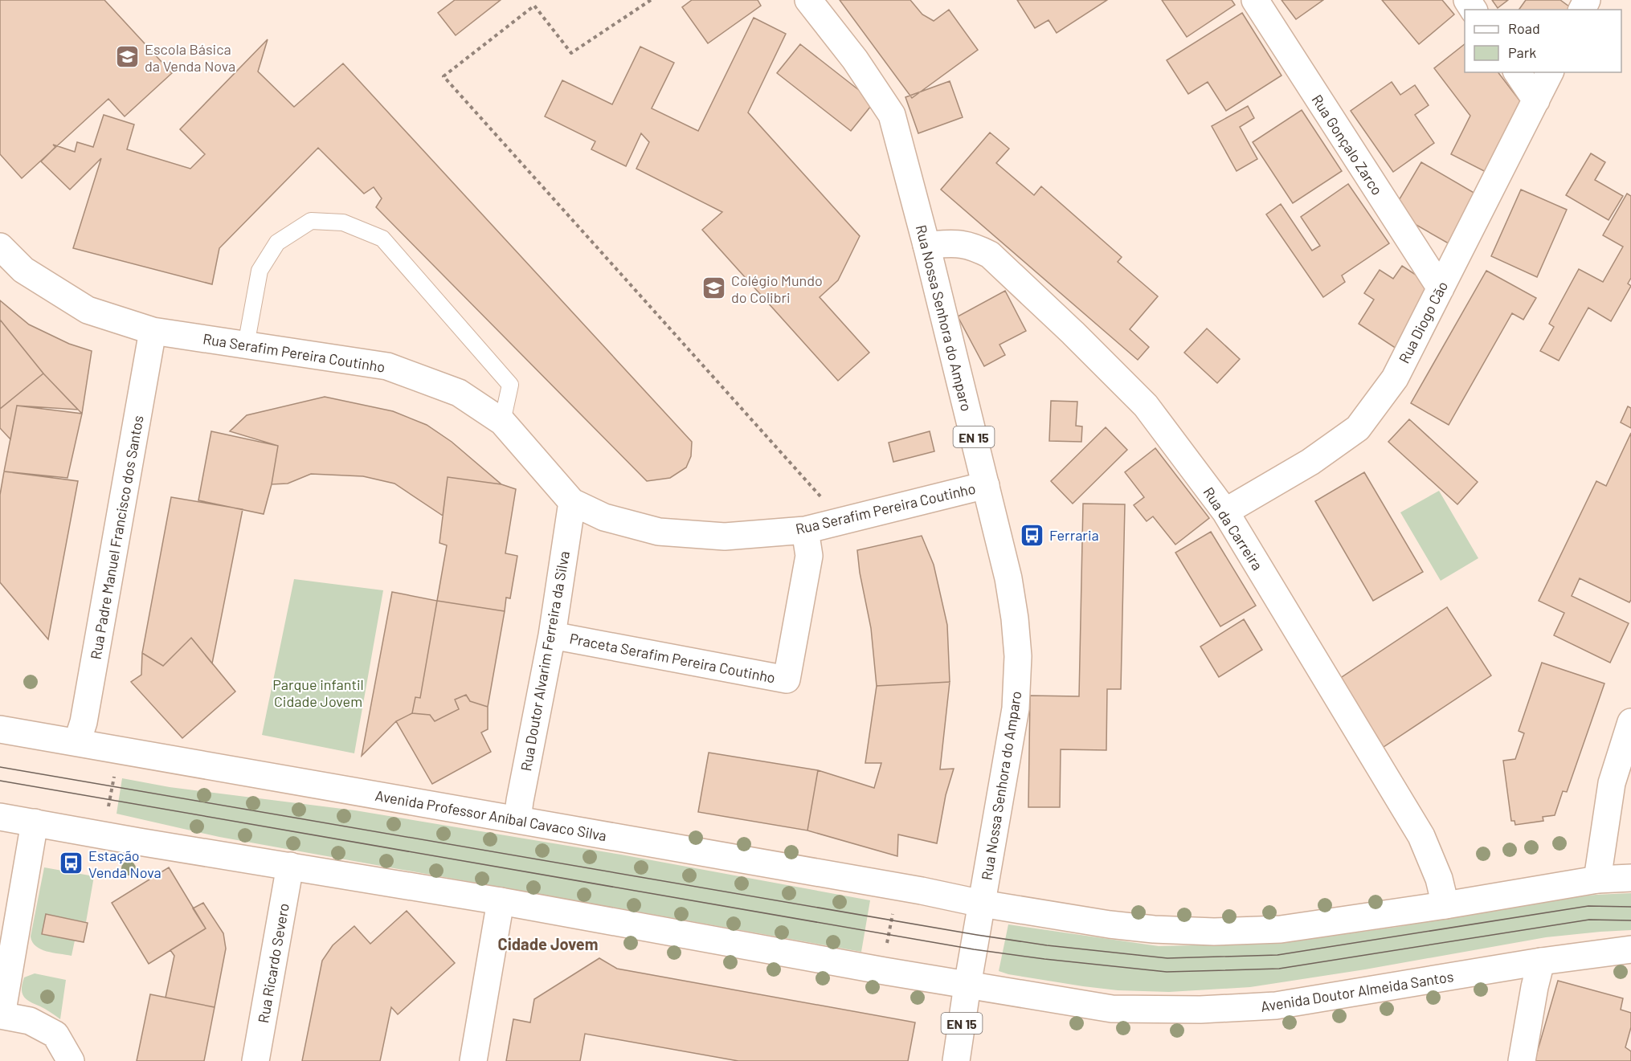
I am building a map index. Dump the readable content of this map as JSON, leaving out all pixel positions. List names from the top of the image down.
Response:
{
  "streets": {
    "street": [
      "Rua Gonçalo Zarco",
      "Rua Nossa Senhora do Amparo",
      "Rua Diogo Cão",
      "Rua Serafim Pereira Coutinho",
      "EN 15",
      "Rua da Carreira",
      "Rua Padre Manuel Francisco dos Santos",
      "Praceta Serafim Pereira Coutinho",
      "Rua Doutor Alvarim Ferreira da Silva",
      "Avenida Professor Aníbal Cavaco Silva",
      "Rua Ricardo Severo",
      "Avenida Doutor Almeida Santos"
    ]
  },
  "crossings": [
    ["Rua Gonçalo Zarco", "Rua Diogo Cão"],
    ["Rua Nossa Senhora do Amparo", "Rua Serafim Pereira Coutinho"],
    ["Rua Nossa Senhora do Amparo", "Rua da Carreira"],
    ["Rua Nossa Senhora do Amparo", "Avenida Professor Aníbal Cavaco Silva"],
    ["Rua Nossa Senhora do Amparo", "Avenida Doutor Almeida Santos"],
    ["Rua Diogo Cão", "Rua da Carreira"],
    ["Rua Serafim Pereira Coutinho", "Rua Padre Manuel Francisco dos Santos"],
    ["Rua Serafim Pereira Coutinho", "Praceta Serafim Pereira Coutinho"],
    ["Rua Serafim Pereira Coutinho", "Rua Doutor Alvarim Ferreira da Silva"],
    ["Rua Padre Manuel Francisco dos Santos", "Avenida Professor Aníbal Cavaco Silva"],
    ["Praceta Serafim Pereira Coutinho", "Rua Doutor Alvarim Ferreira da Silva"],
    ["Rua Doutor Alvarim Ferreira da Silva", "Avenida Professor Aníbal Cavaco Silva"]
  ],
  "districts": ["Cidade Jovem"],
  "parks": ["Parque infantil Cidade Jovem"],
  "places": {
    "school or university": ["Escola Básica da Venda Nova", "Colégio Mundo do Colibri"],
    "bus stop": ["Ferraria", "Estação Venda Nova"]
  },
  "legend": ["Road", "Park"]
}
